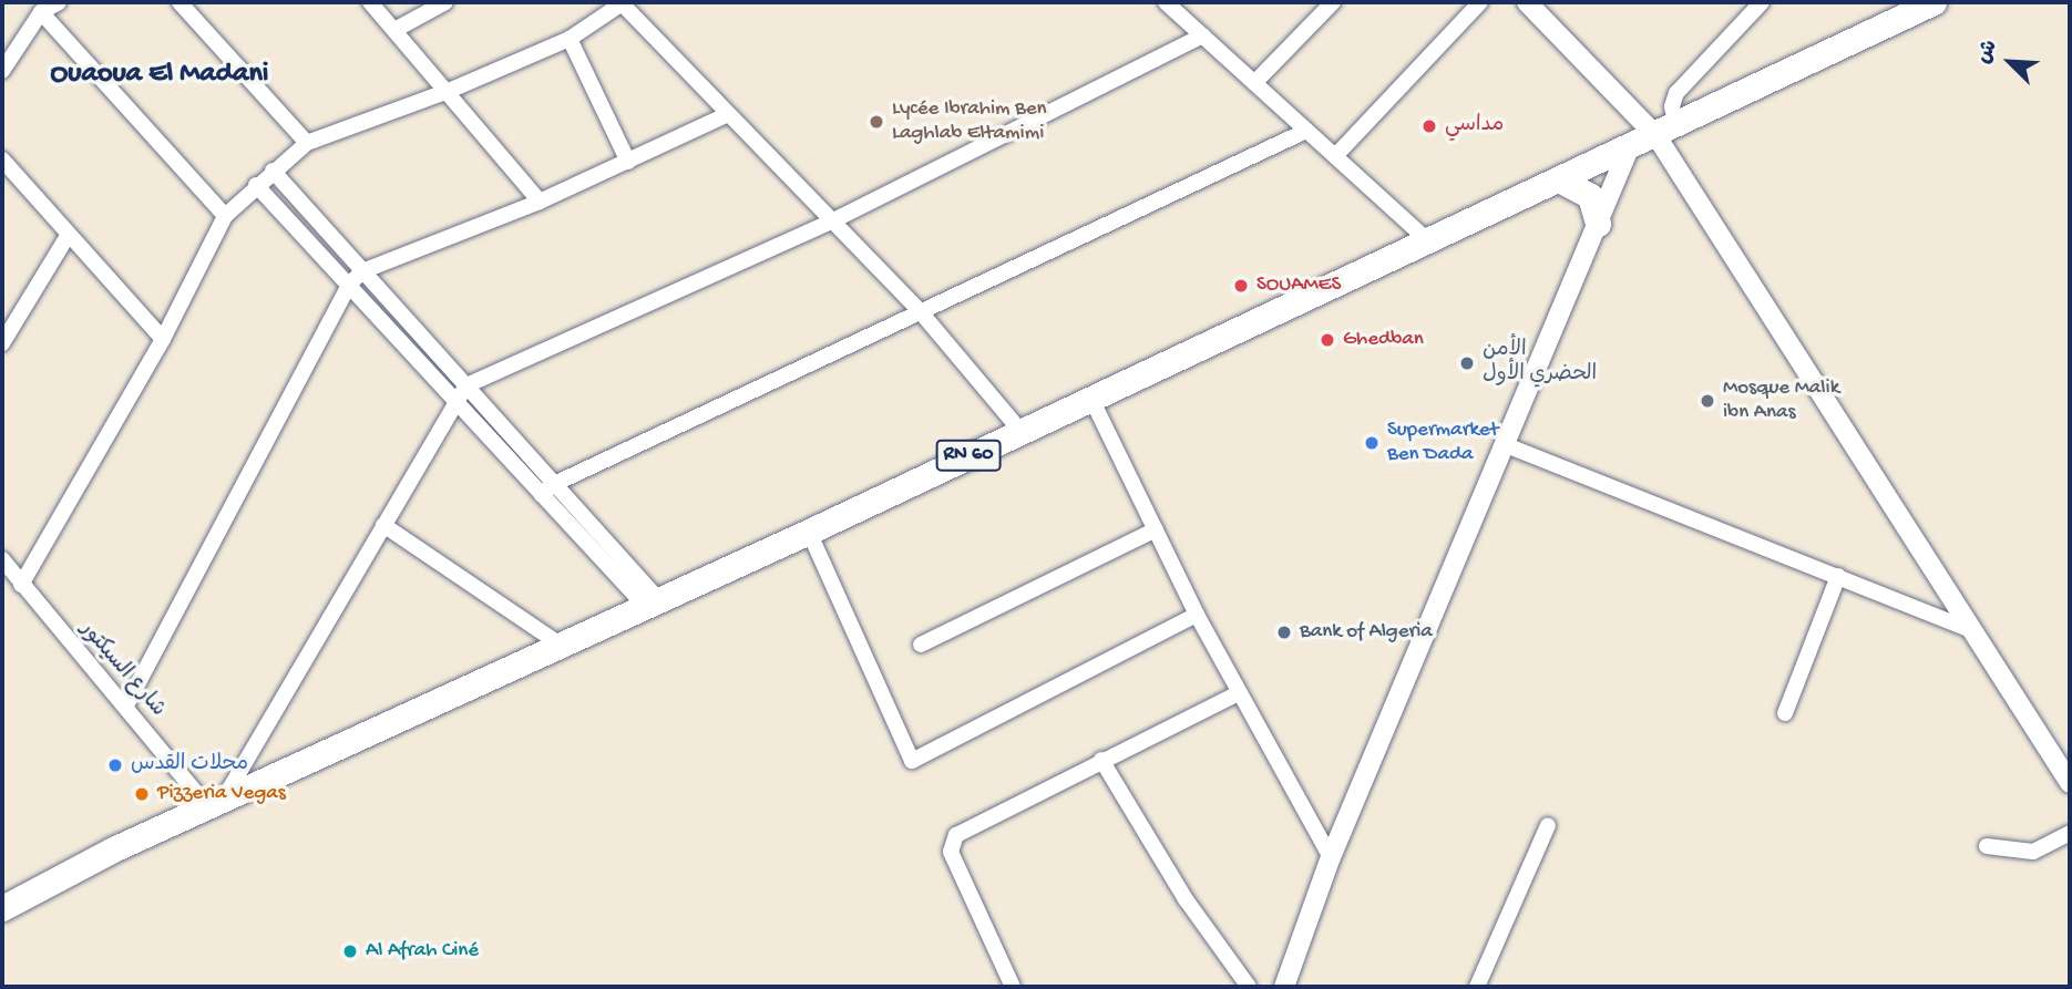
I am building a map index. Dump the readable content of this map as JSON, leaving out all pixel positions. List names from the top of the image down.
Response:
{
  "streets": {
    "main road": ["RN 60"],
    "street": ["شارع السيكتور"]
  },
  "crossings": [
    ["RN 60", "شارع السيكتور"]
  ],
  "districts": ["Ouaoua El Madani"],
  "places": [
    "Lycée Ibrahim Ben Laghlab Eltamimi",
    "مداسي",
    "SOUAMES",
    "Ghedban",
    "الأمن الحضري الأول",
    "Mosque Malik ibn Anas",
    "Supermarket Ben Dada",
    "Bank of Algeria",
    "محلات القدس",
    "Pizzeria Vegas",
    "Al Afrah Ciné"
  ],
  "north": "top left"
}
